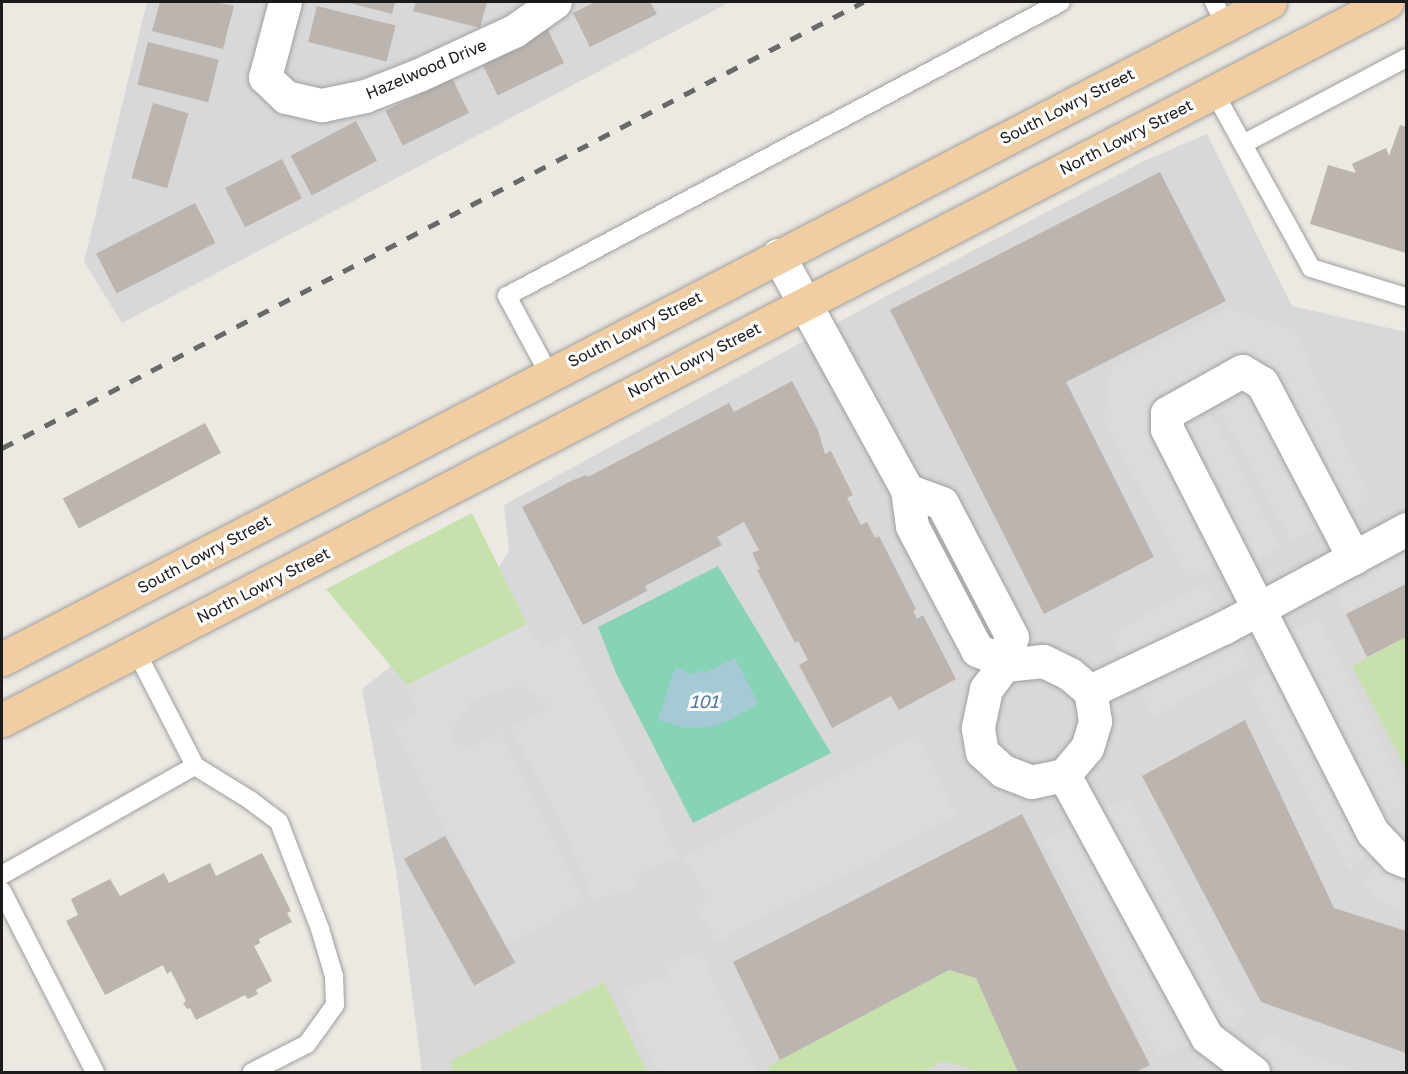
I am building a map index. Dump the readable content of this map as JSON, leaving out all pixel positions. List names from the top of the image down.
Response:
{
  "streets": {
    "main road": ["South Lowry Street", "North Lowry Street"],
    "street": ["Hazelwood Drive"]
  },
  "water": ["101"]
}
